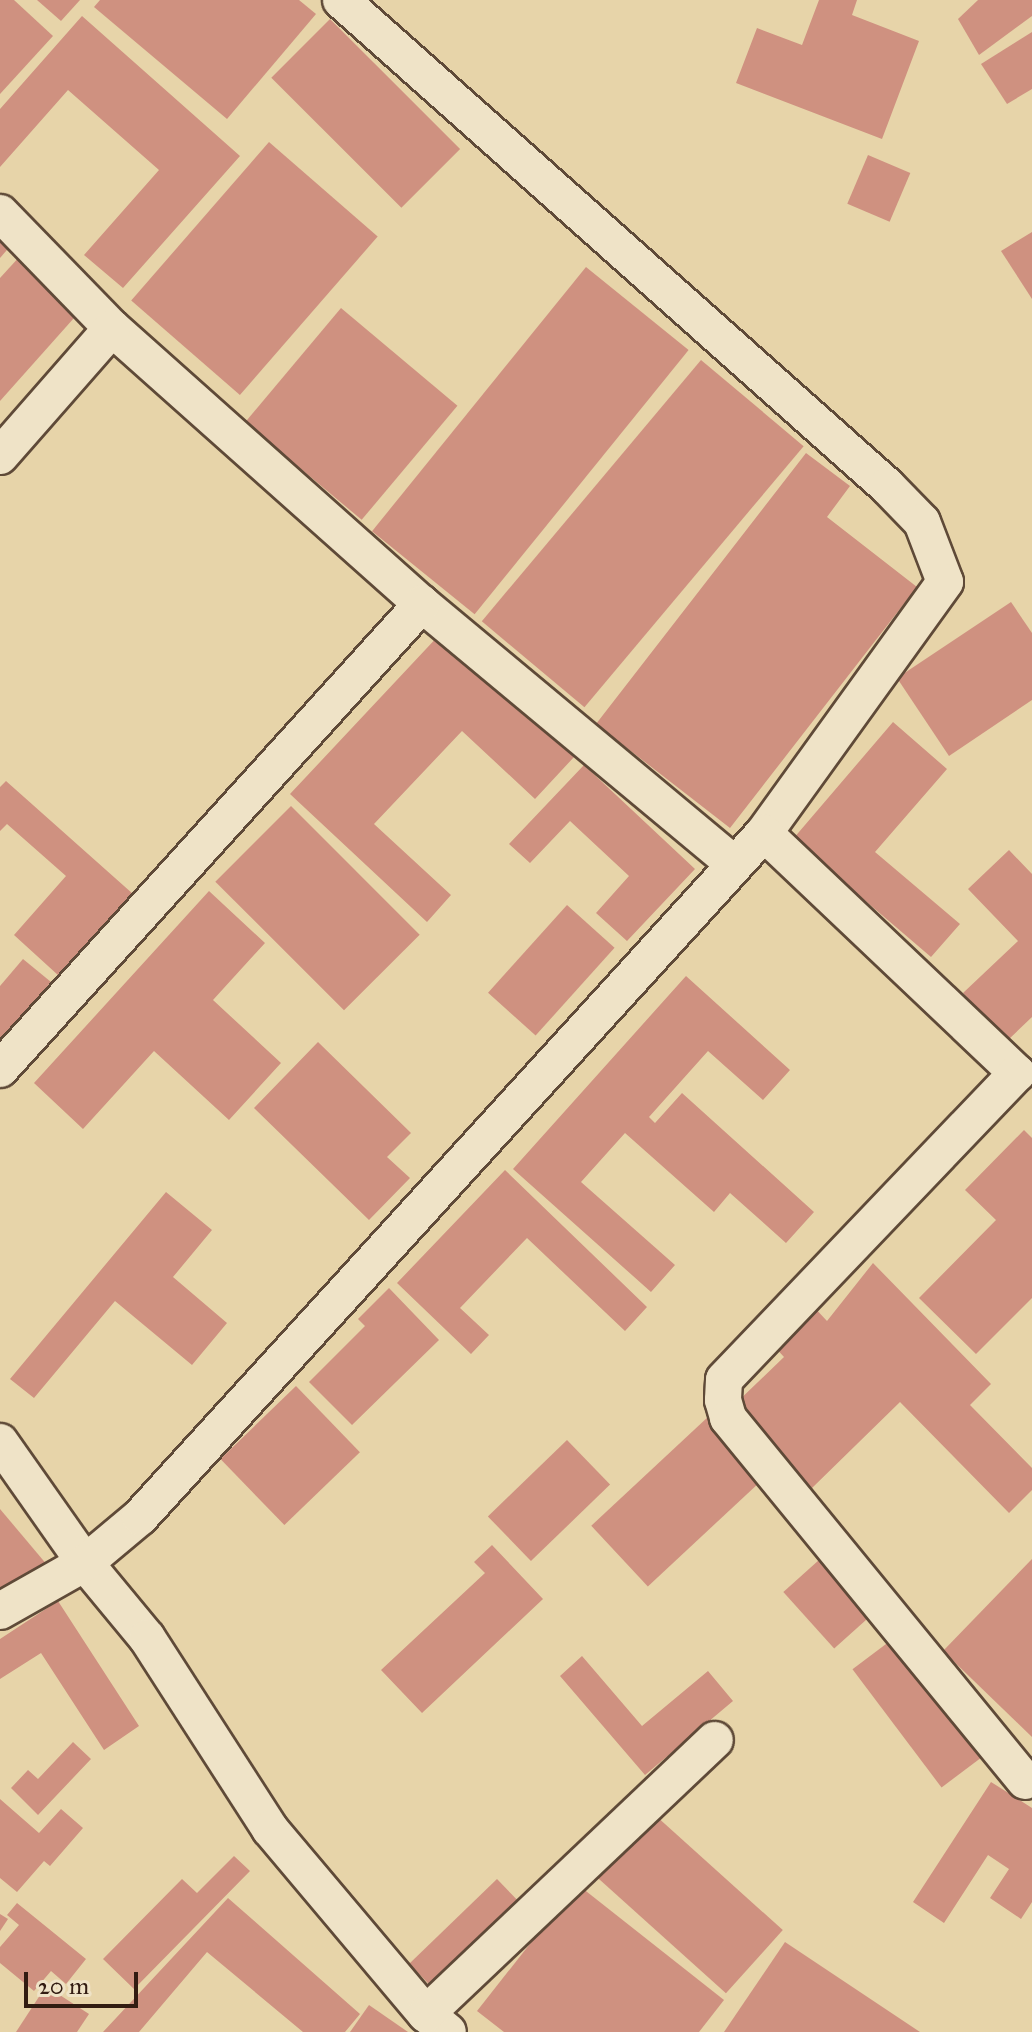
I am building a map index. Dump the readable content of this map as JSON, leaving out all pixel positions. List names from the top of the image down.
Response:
{
  "scale_bar": "20 m"
}
